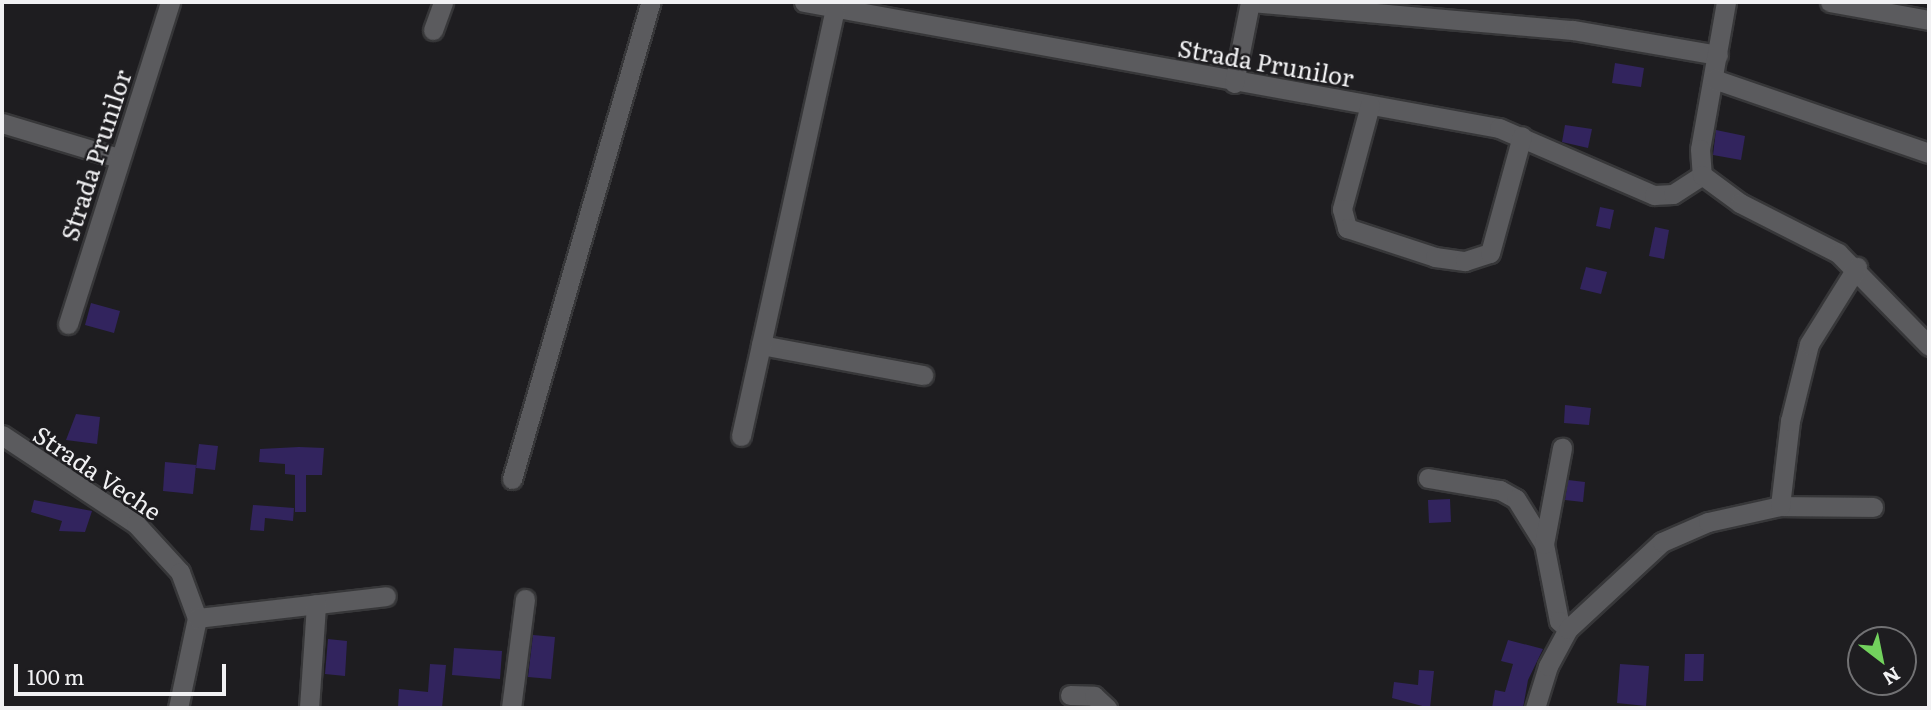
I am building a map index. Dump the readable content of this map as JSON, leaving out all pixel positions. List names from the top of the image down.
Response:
{
  "streets": {
    "street": ["Strada Prunilor", "Strada Veche"]
  },
  "scale_bar": "100 m",
  "north": "bottom right"
}
